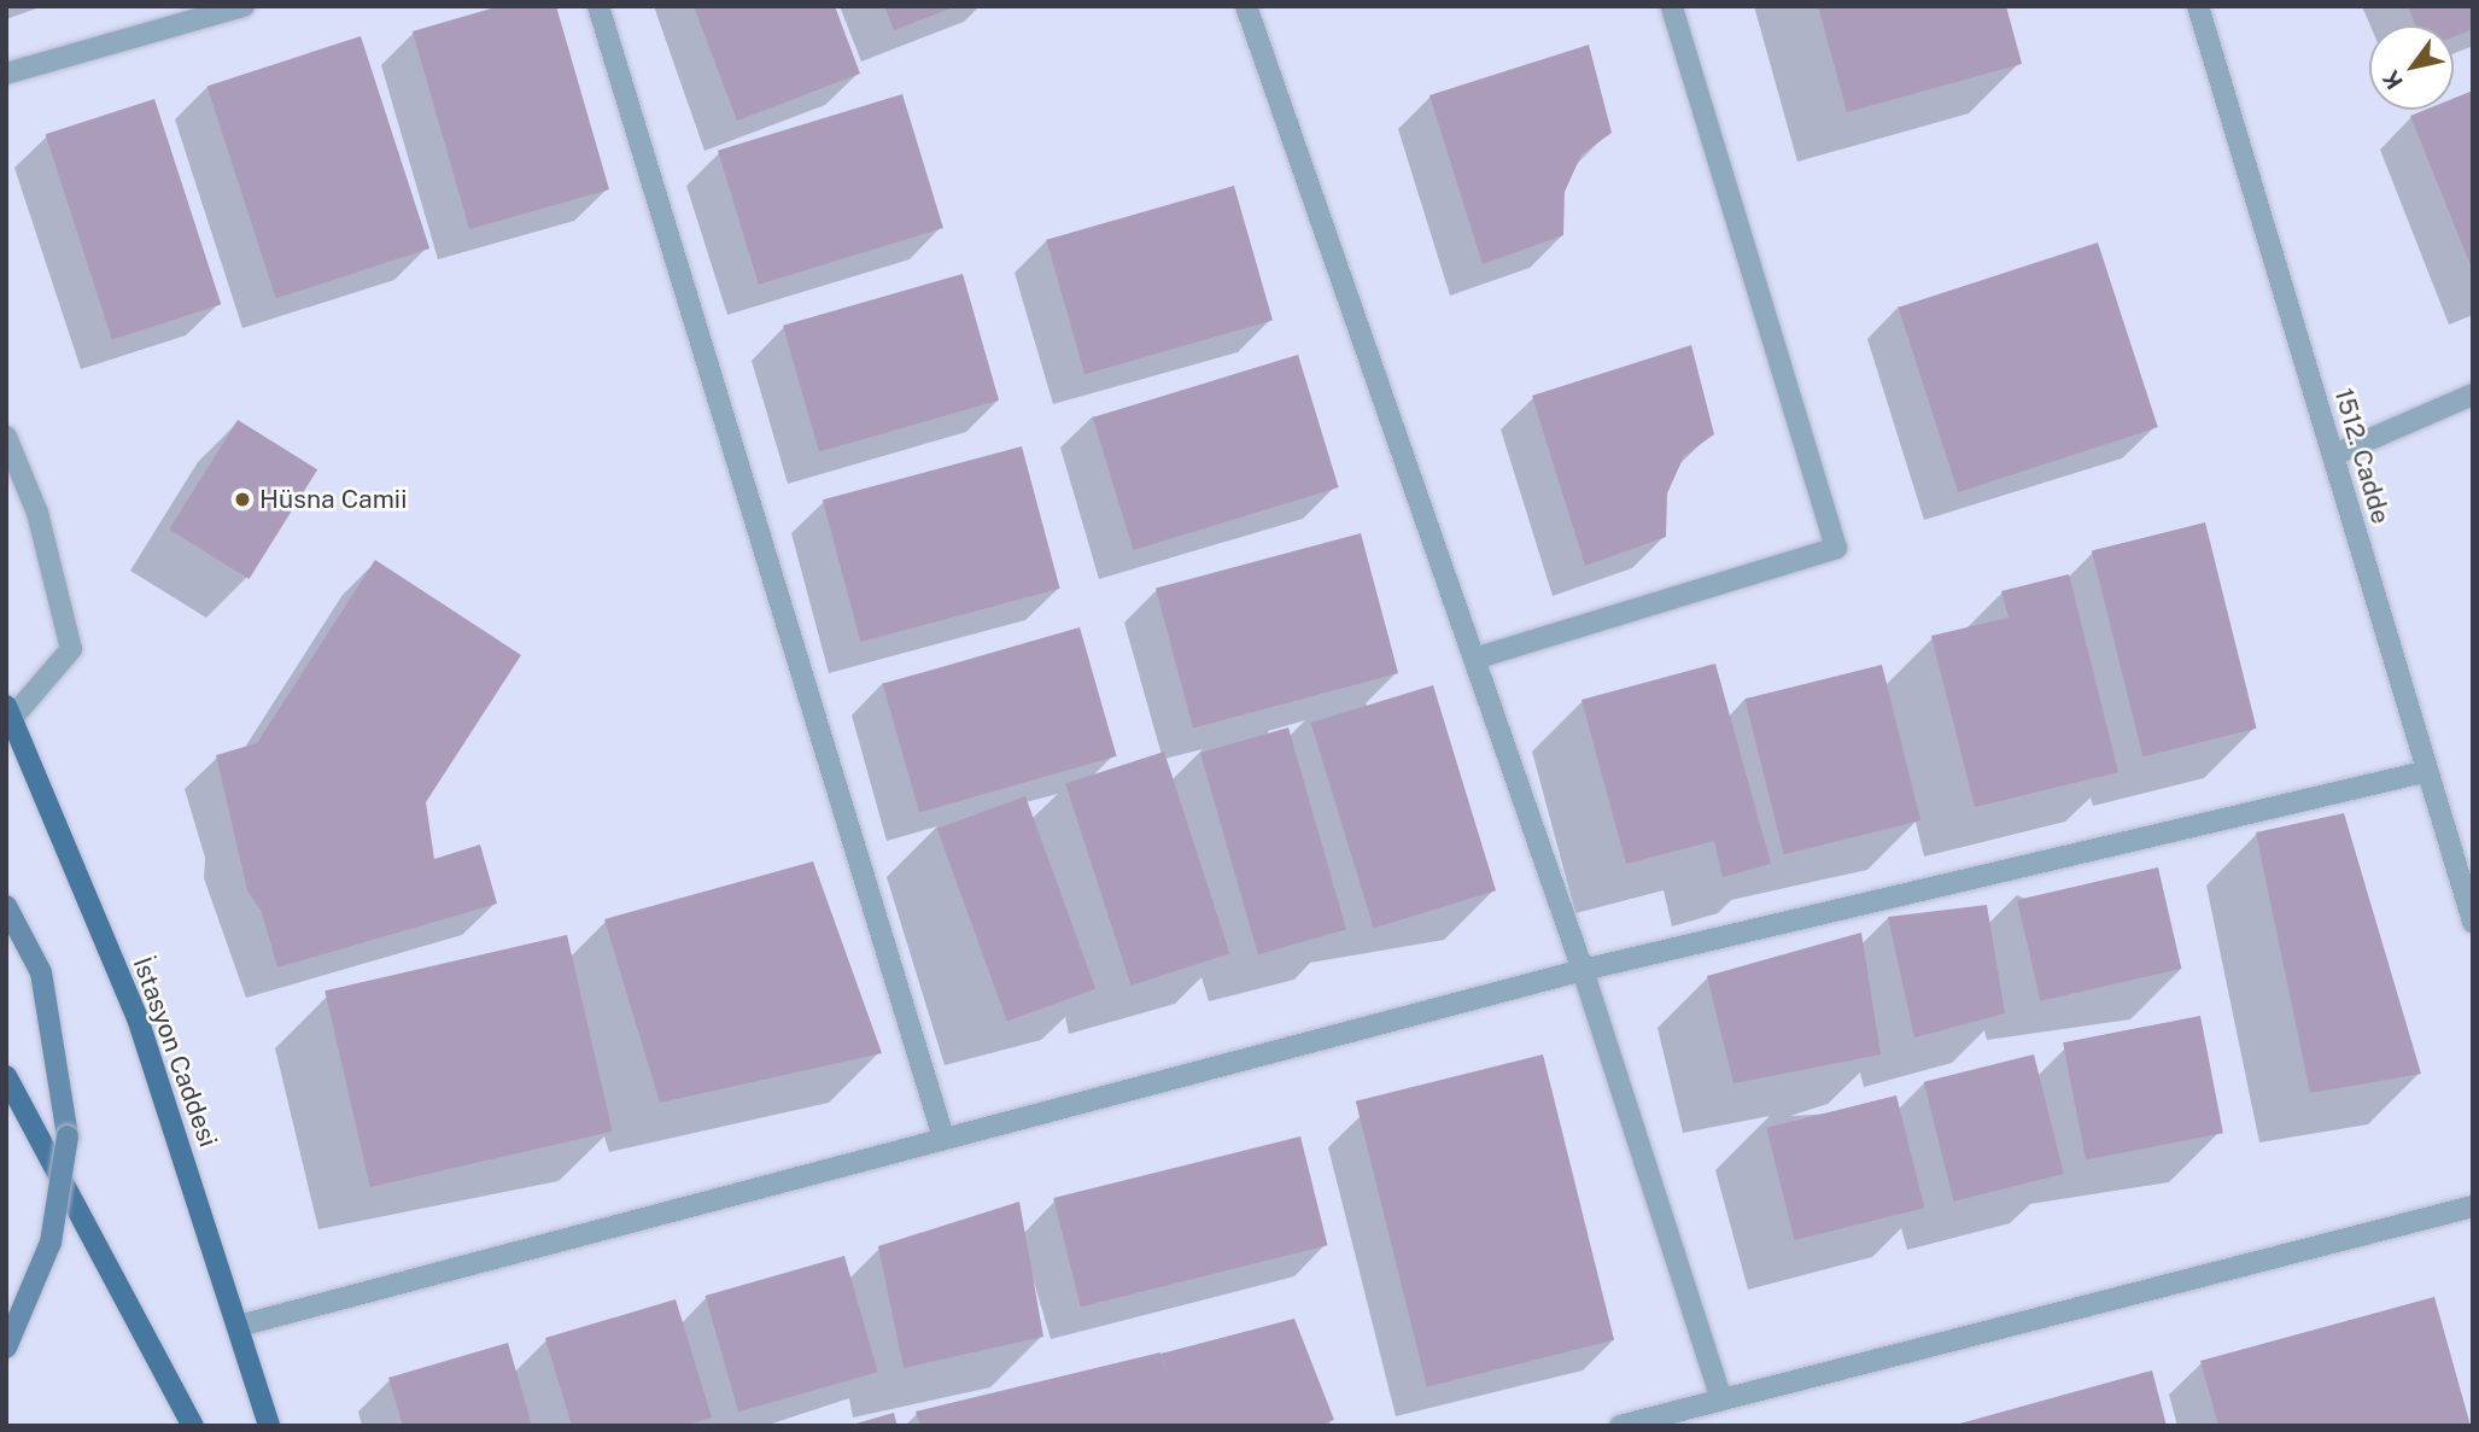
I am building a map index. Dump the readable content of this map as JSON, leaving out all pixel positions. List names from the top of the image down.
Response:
{
  "streets": {
    "main road": ["İstasyon Caddesi"],
    "street": ["1512. Cadde"]
  },
  "places": ["Hüsna Camii"],
  "north": "bottom left"
}
